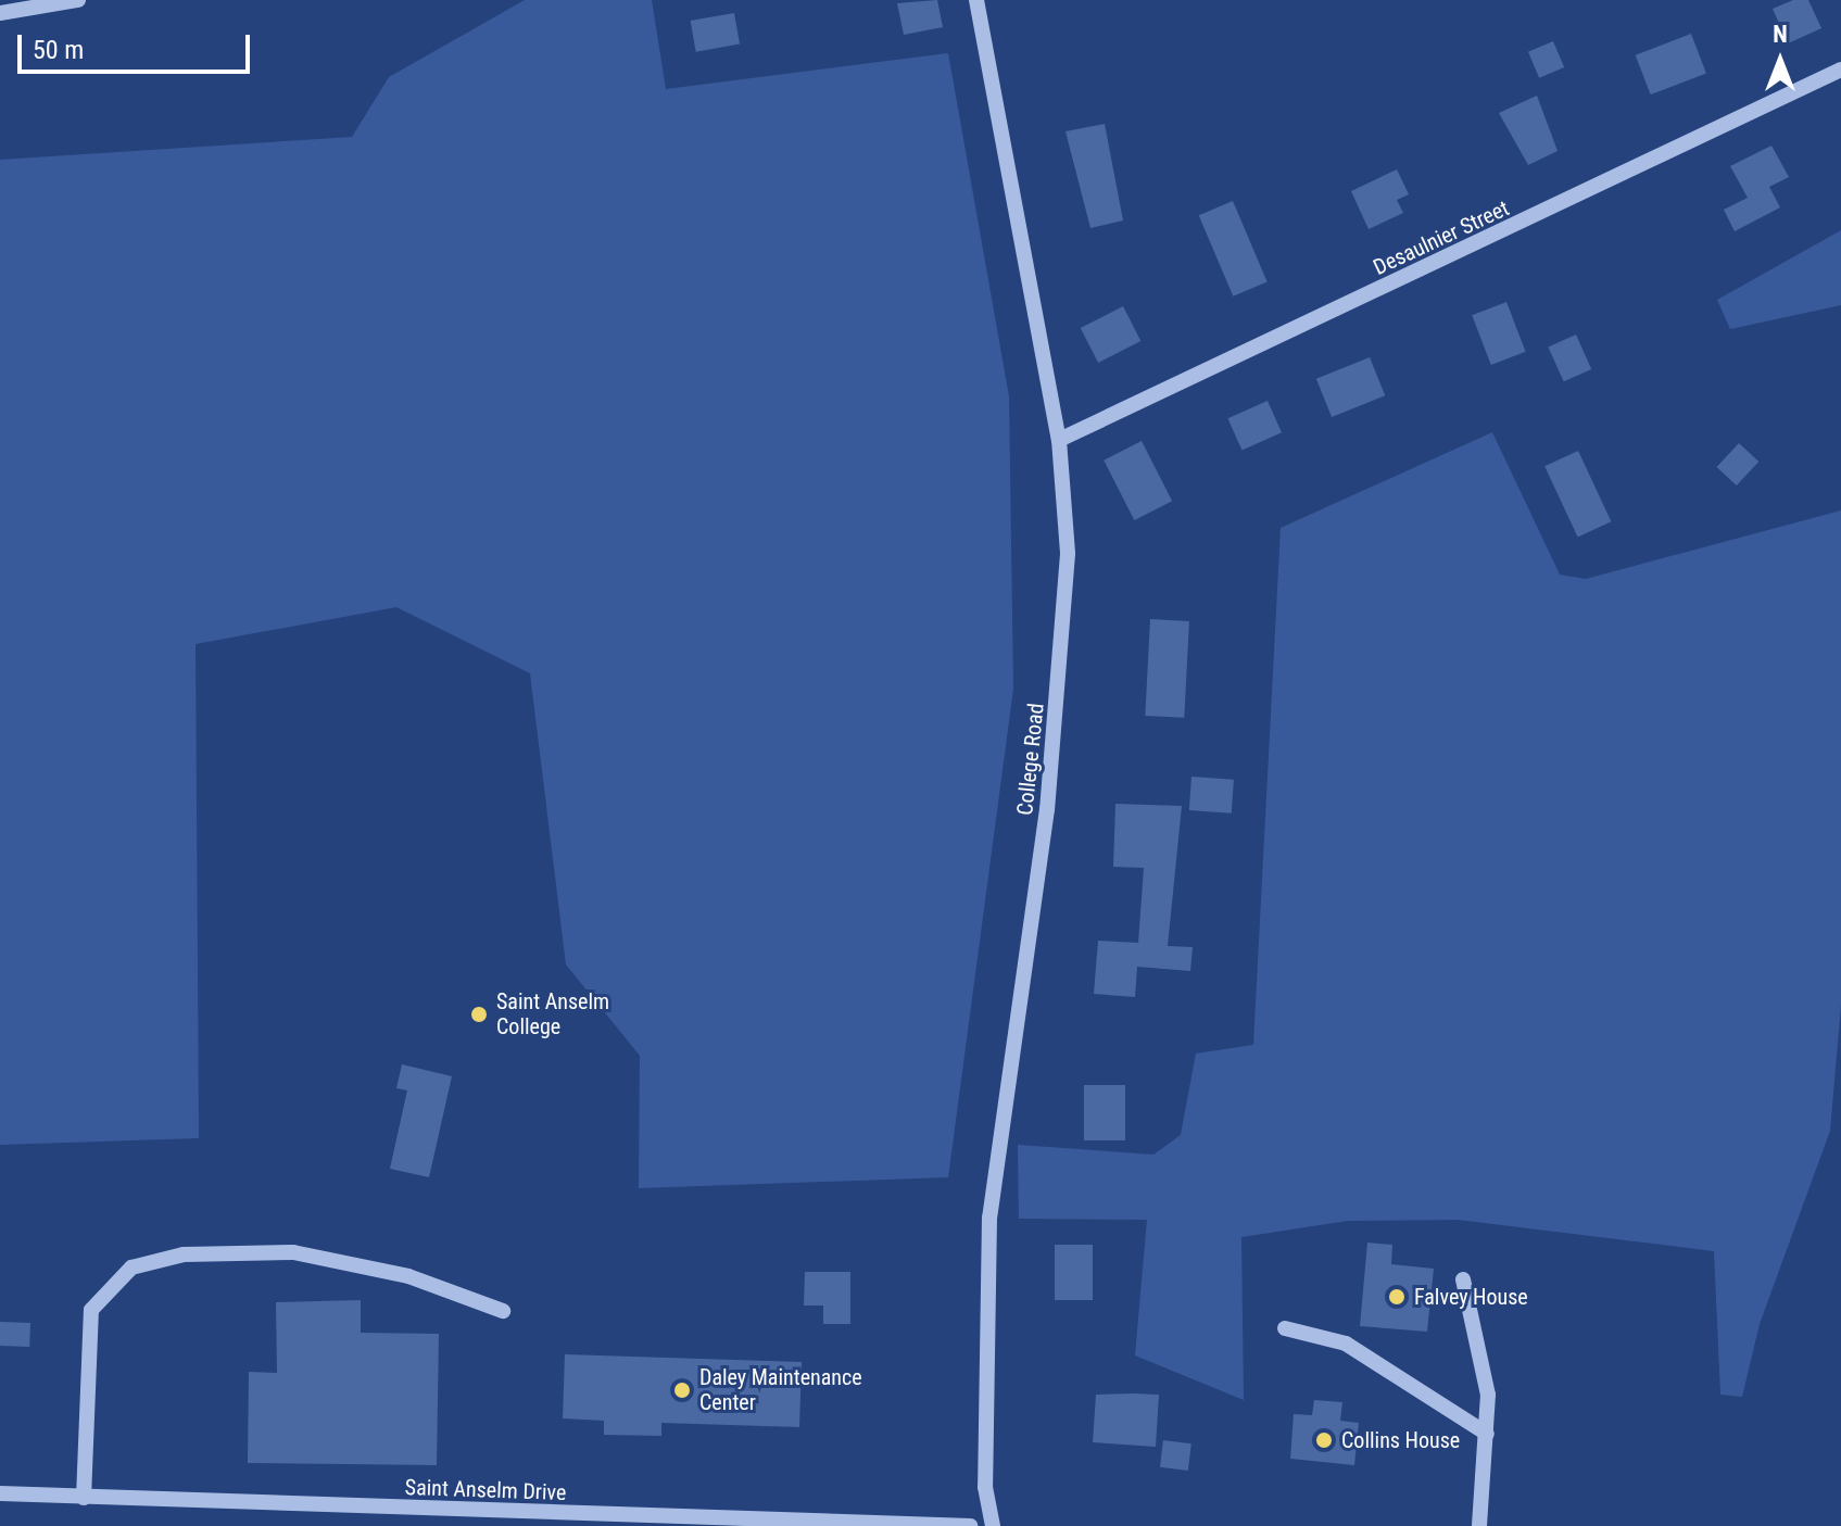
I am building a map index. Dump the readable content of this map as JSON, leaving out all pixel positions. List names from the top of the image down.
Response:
{
  "streets": {
    "street": ["Desaulnier Street", "College Road", "Saint Anselm Drive"]
  },
  "crossings": [
    ["Desaulnier Street", "College Road"]
  ],
  "places": [
    "Saint Anselm College",
    "Falvey House",
    "Daley Maintenance Center",
    "Collins House"
  ],
  "scale_bar": "50 m",
  "north": "top"
}
